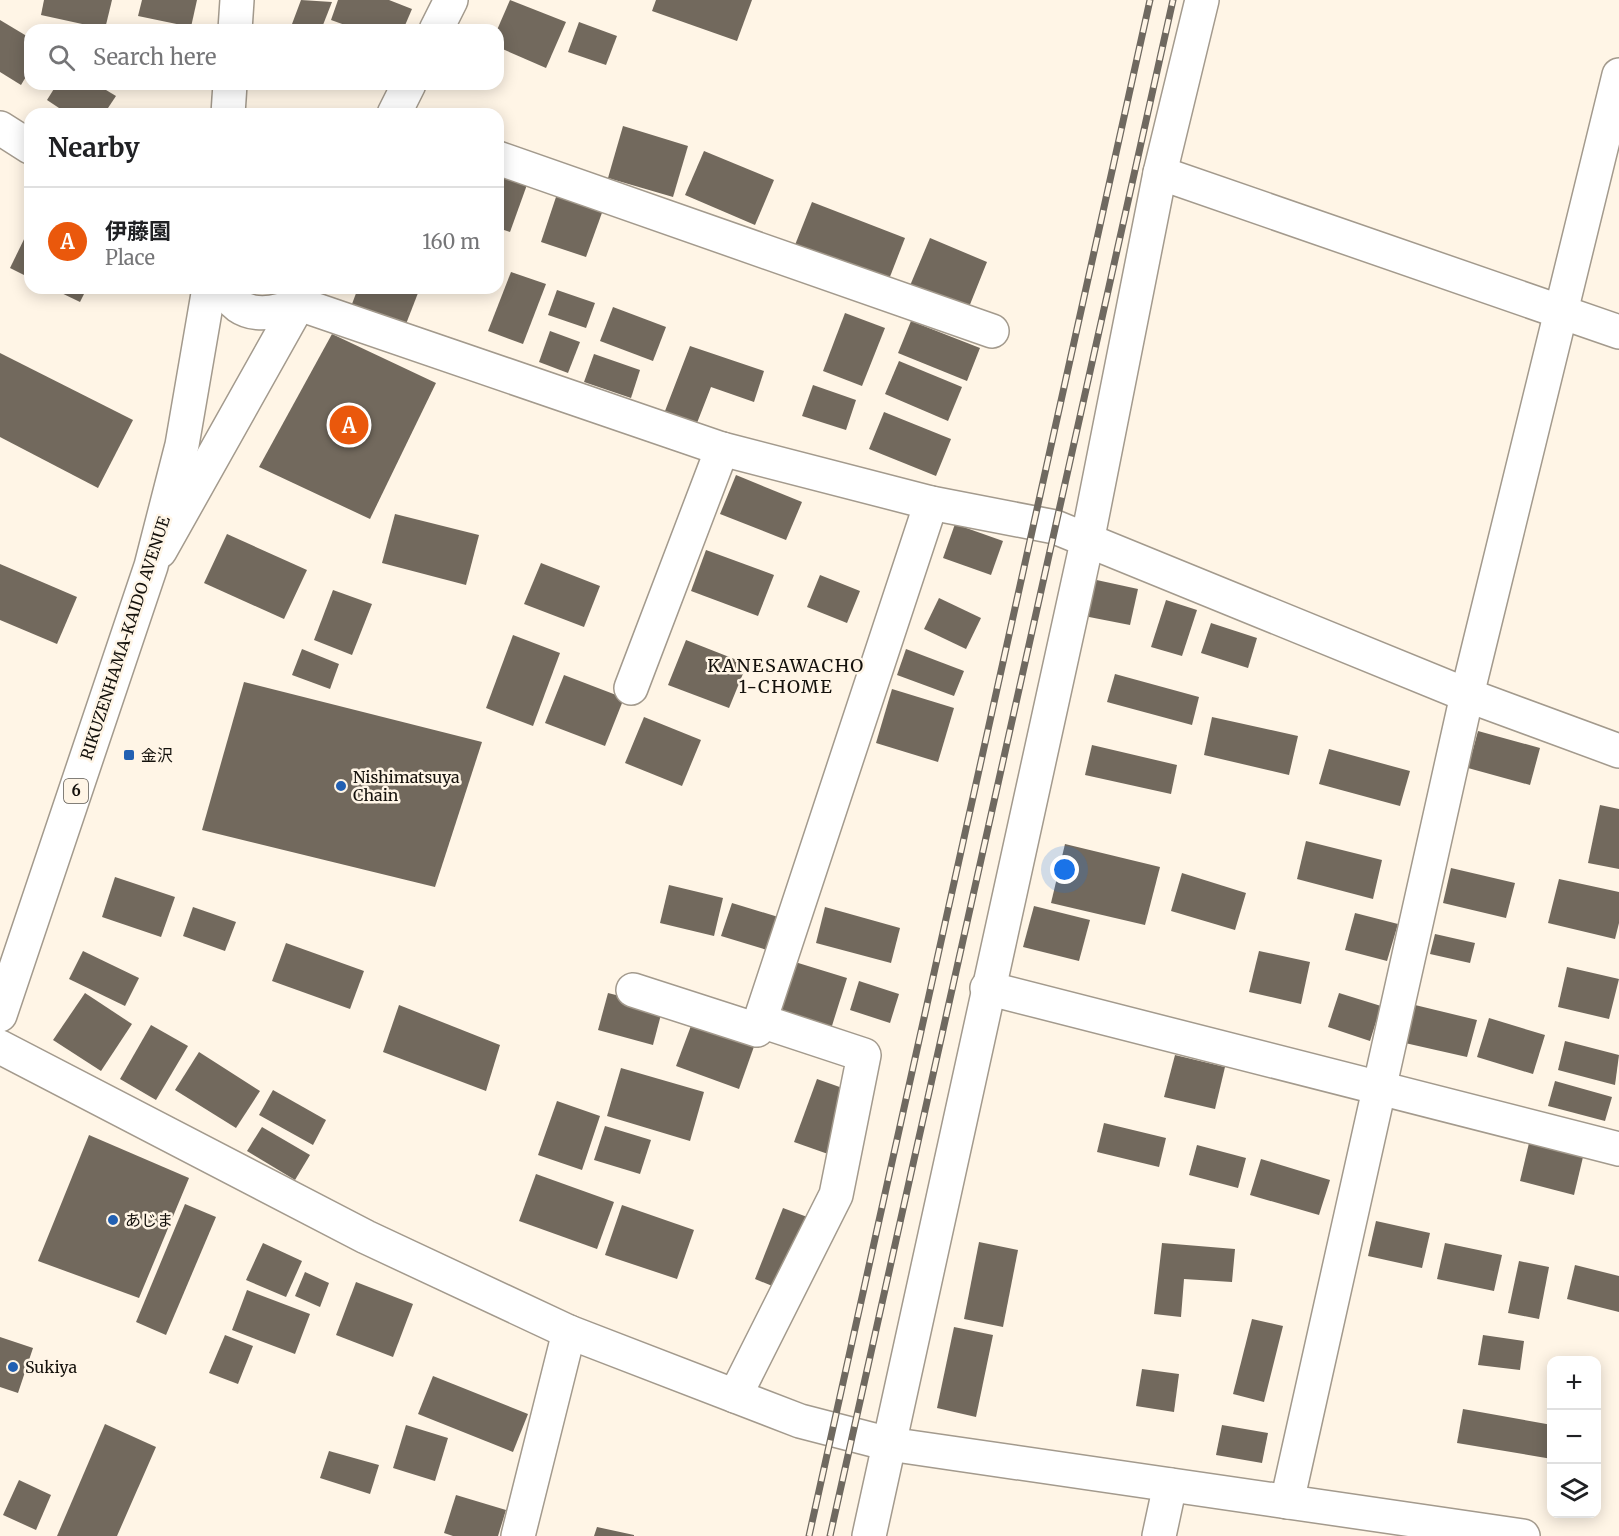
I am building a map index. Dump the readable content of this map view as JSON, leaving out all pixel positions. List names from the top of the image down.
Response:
{
  "streets": {
    "main road": ["RIKUZENHAMA-KAIDO AVENUE", "6"]
  },
  "districts": ["KANESAWACHO 1-CHOME"],
  "places": {
    "transit": ["金沢"],
    "other": ["Nishimatsuya Chain", "あじま", "Sukiya"]
  },
  "page": {
    "search": "Search here",
    "heading": "Nearby",
    "list": [
      {
        "mark": "A",
        "name": "伊藤園",
        "note": "Place",
        "value": "160 m"
      }
    ],
    "pins": "A",
    "map_buttons": ["+", "−"]
  }
}
